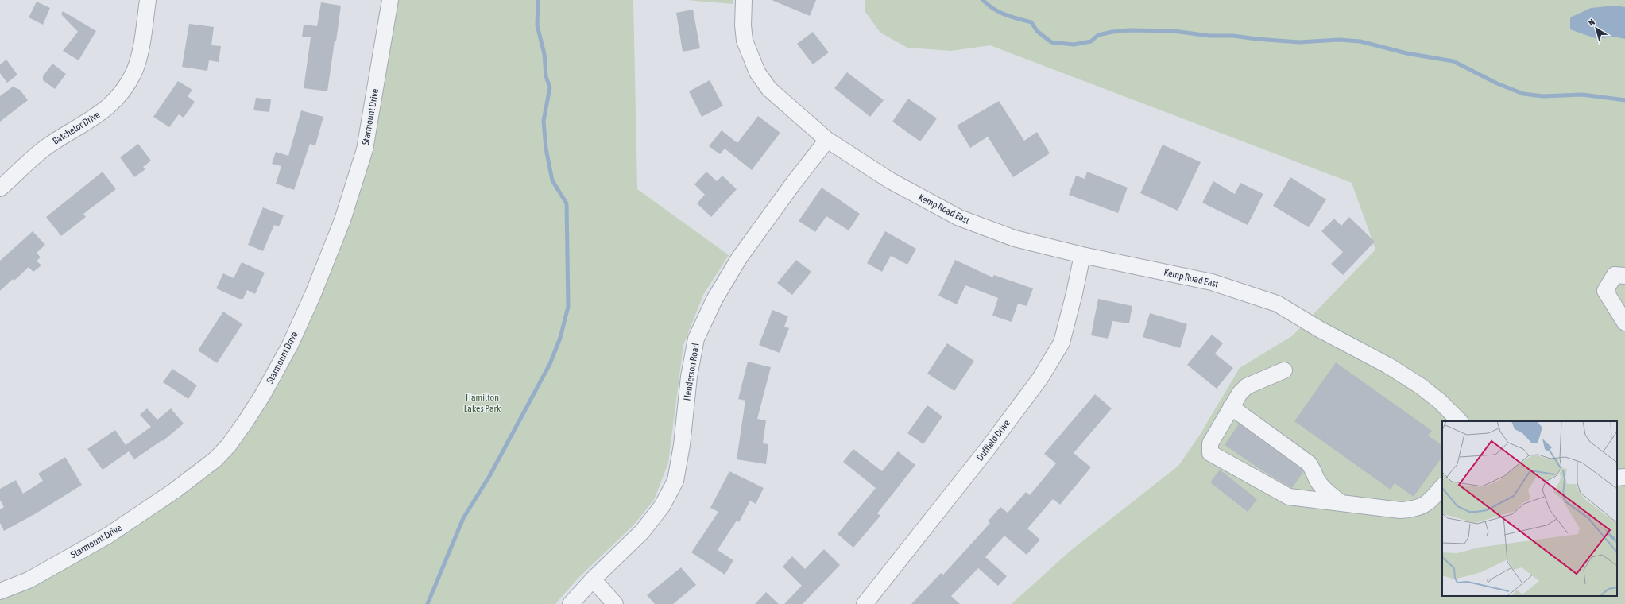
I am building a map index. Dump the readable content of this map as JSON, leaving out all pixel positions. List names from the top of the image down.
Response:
{
  "streets": {
    "street": [
      "Starmount Drive",
      "Batchelor Drive",
      "Kemp Road East",
      "Henderson Road",
      "Duffield Drive"
    ]
  },
  "crossings": [
    ["Kemp Road East", "Henderson Road"],
    ["Kemp Road East", "Duffield Drive"]
  ],
  "parks": ["Hamilton Lakes Park"],
  "north": "top left"
}
